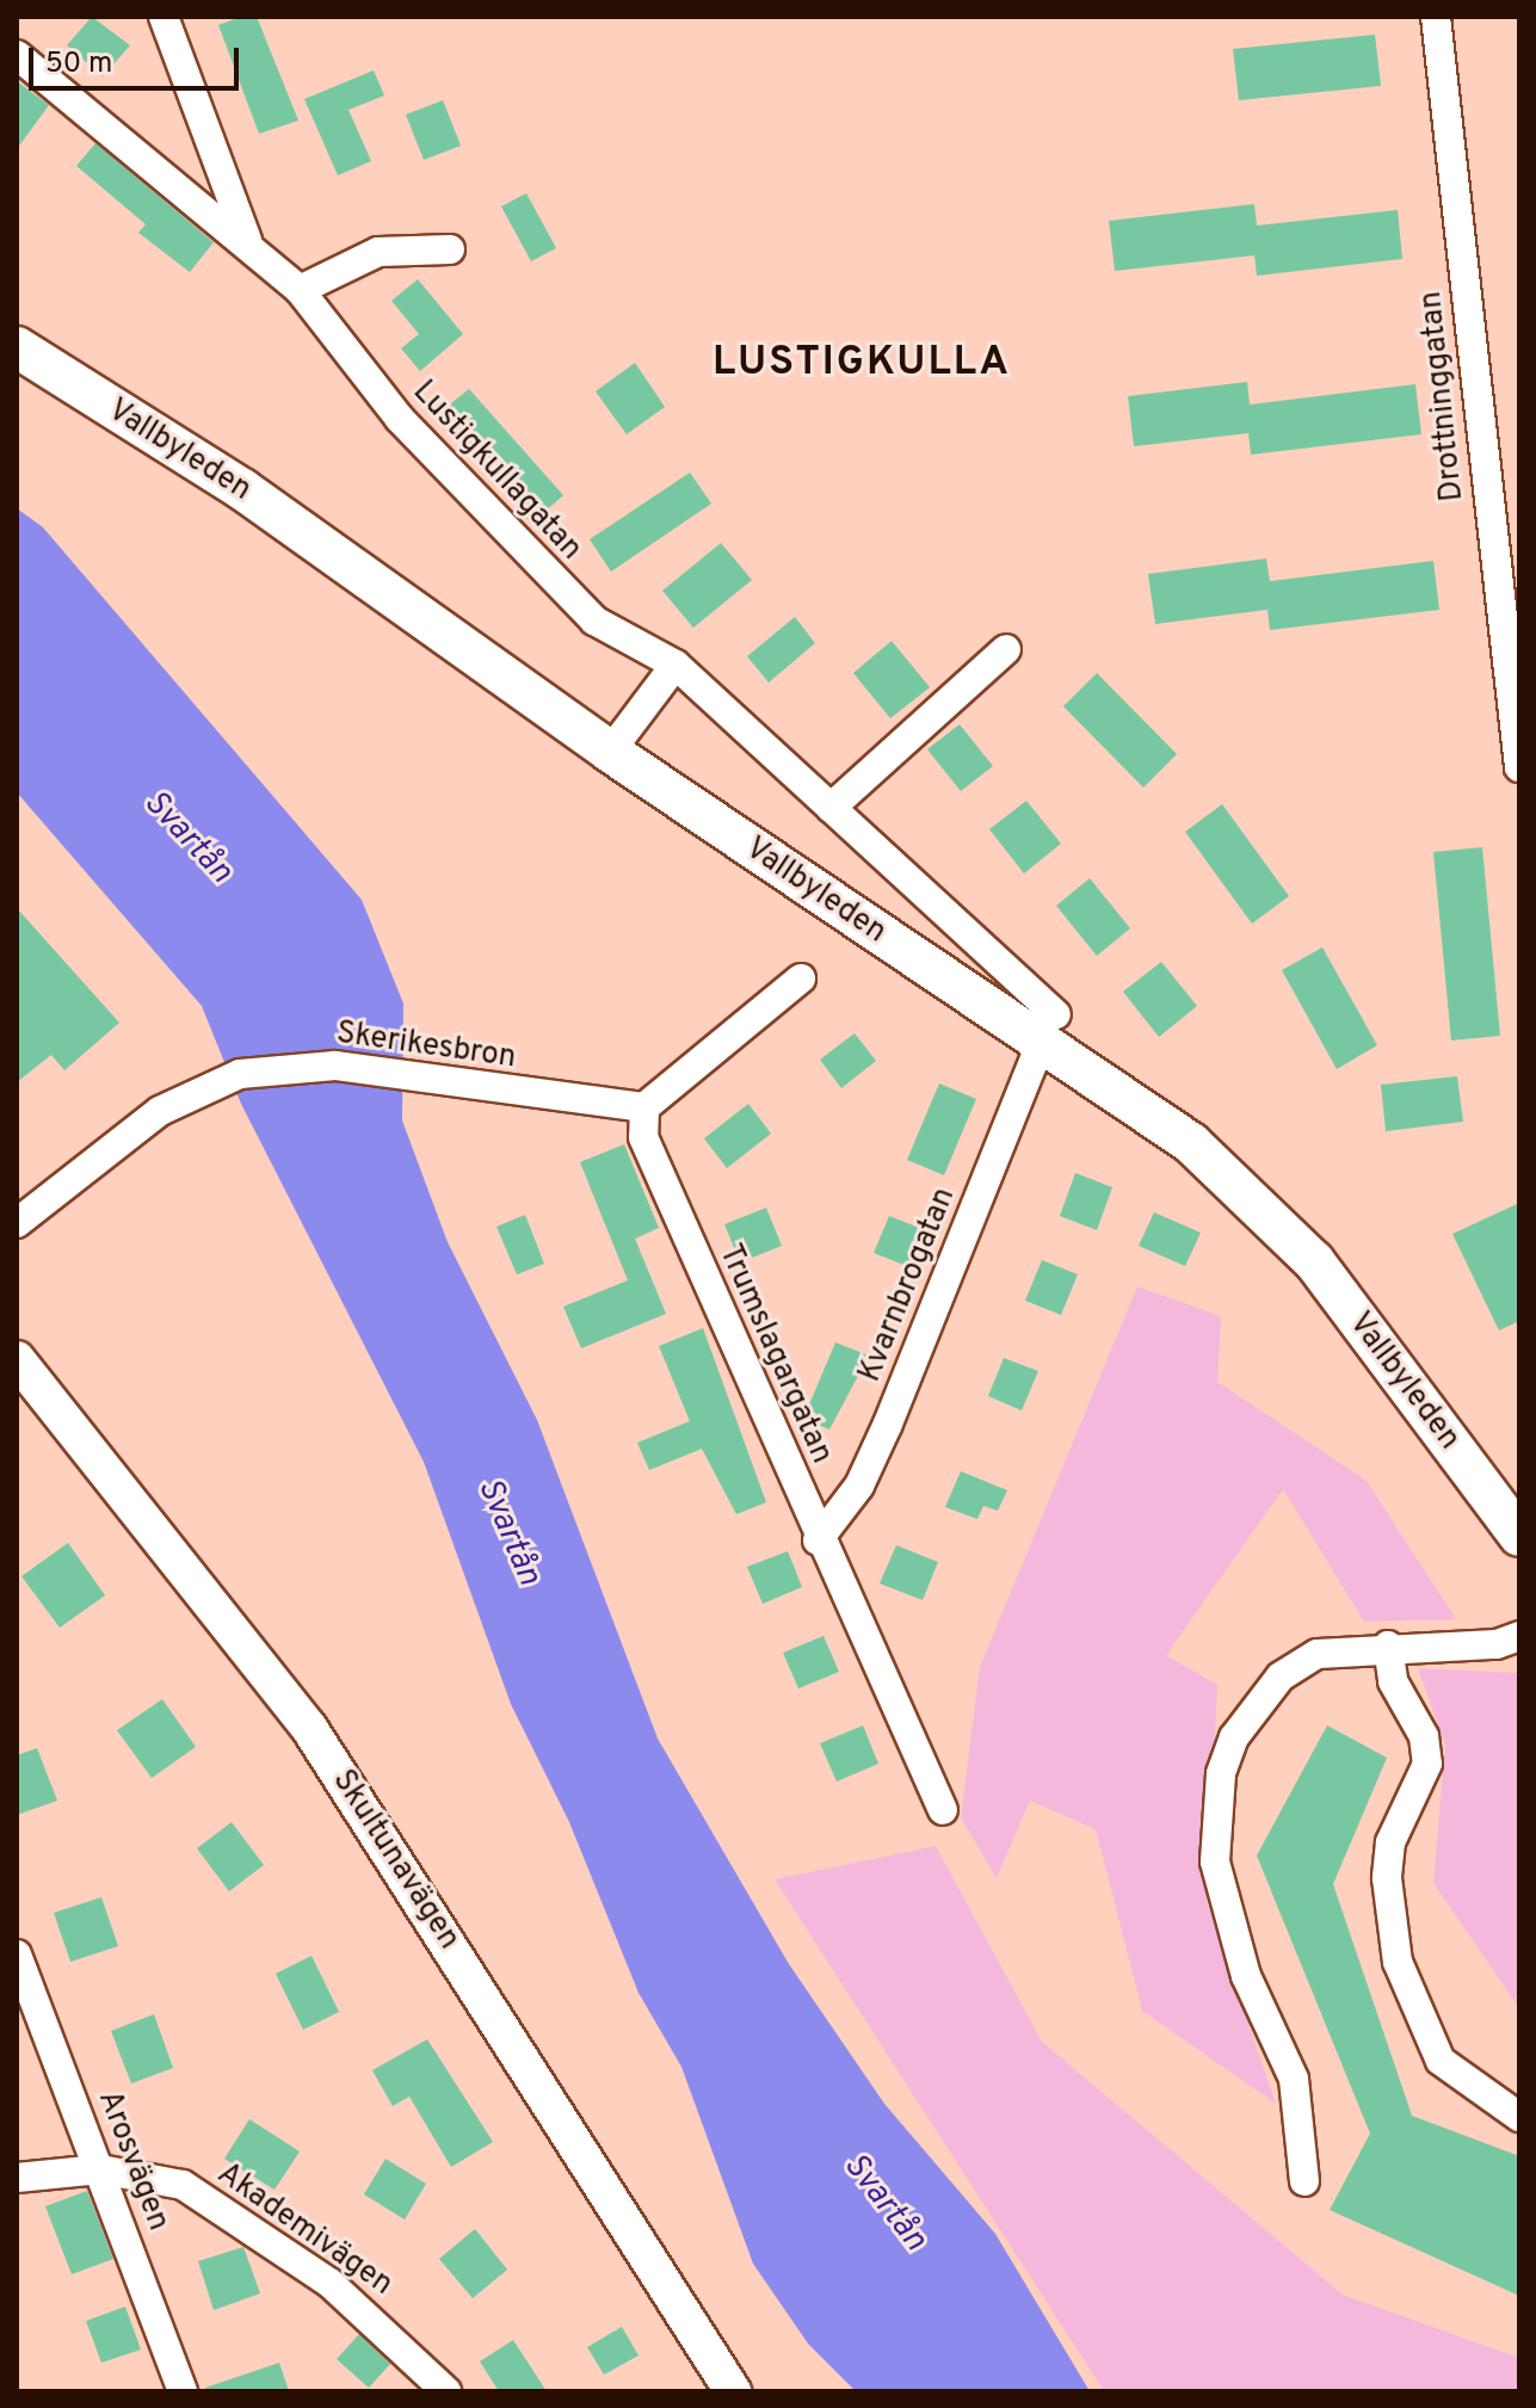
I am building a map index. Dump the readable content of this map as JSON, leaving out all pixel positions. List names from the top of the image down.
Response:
{
  "streets": {
    "main road": ["Vallbyleden"],
    "street": [
      "Drottninggatan",
      "Lustigkullagatan",
      "Skerikesbron",
      "Kvarnbrogatan",
      "Trumslagargatan",
      "Skultunavägen",
      "Arosvägen",
      "Akademivägen"
    ]
  },
  "crossings": [
    ["Vallbyleden", "Lustigkullagatan"],
    ["Vallbyleden", "Kvarnbrogatan"],
    ["Lustigkullagatan", "Kvarnbrogatan"],
    ["Skerikesbron", "Trumslagargatan"],
    ["Kvarnbrogatan", "Trumslagargatan"],
    ["Arosvägen", "Akademivägen"]
  ],
  "districts": ["LUSTIGKULLA"],
  "water": ["Svartån"],
  "scale_bar": "50 m"
}
